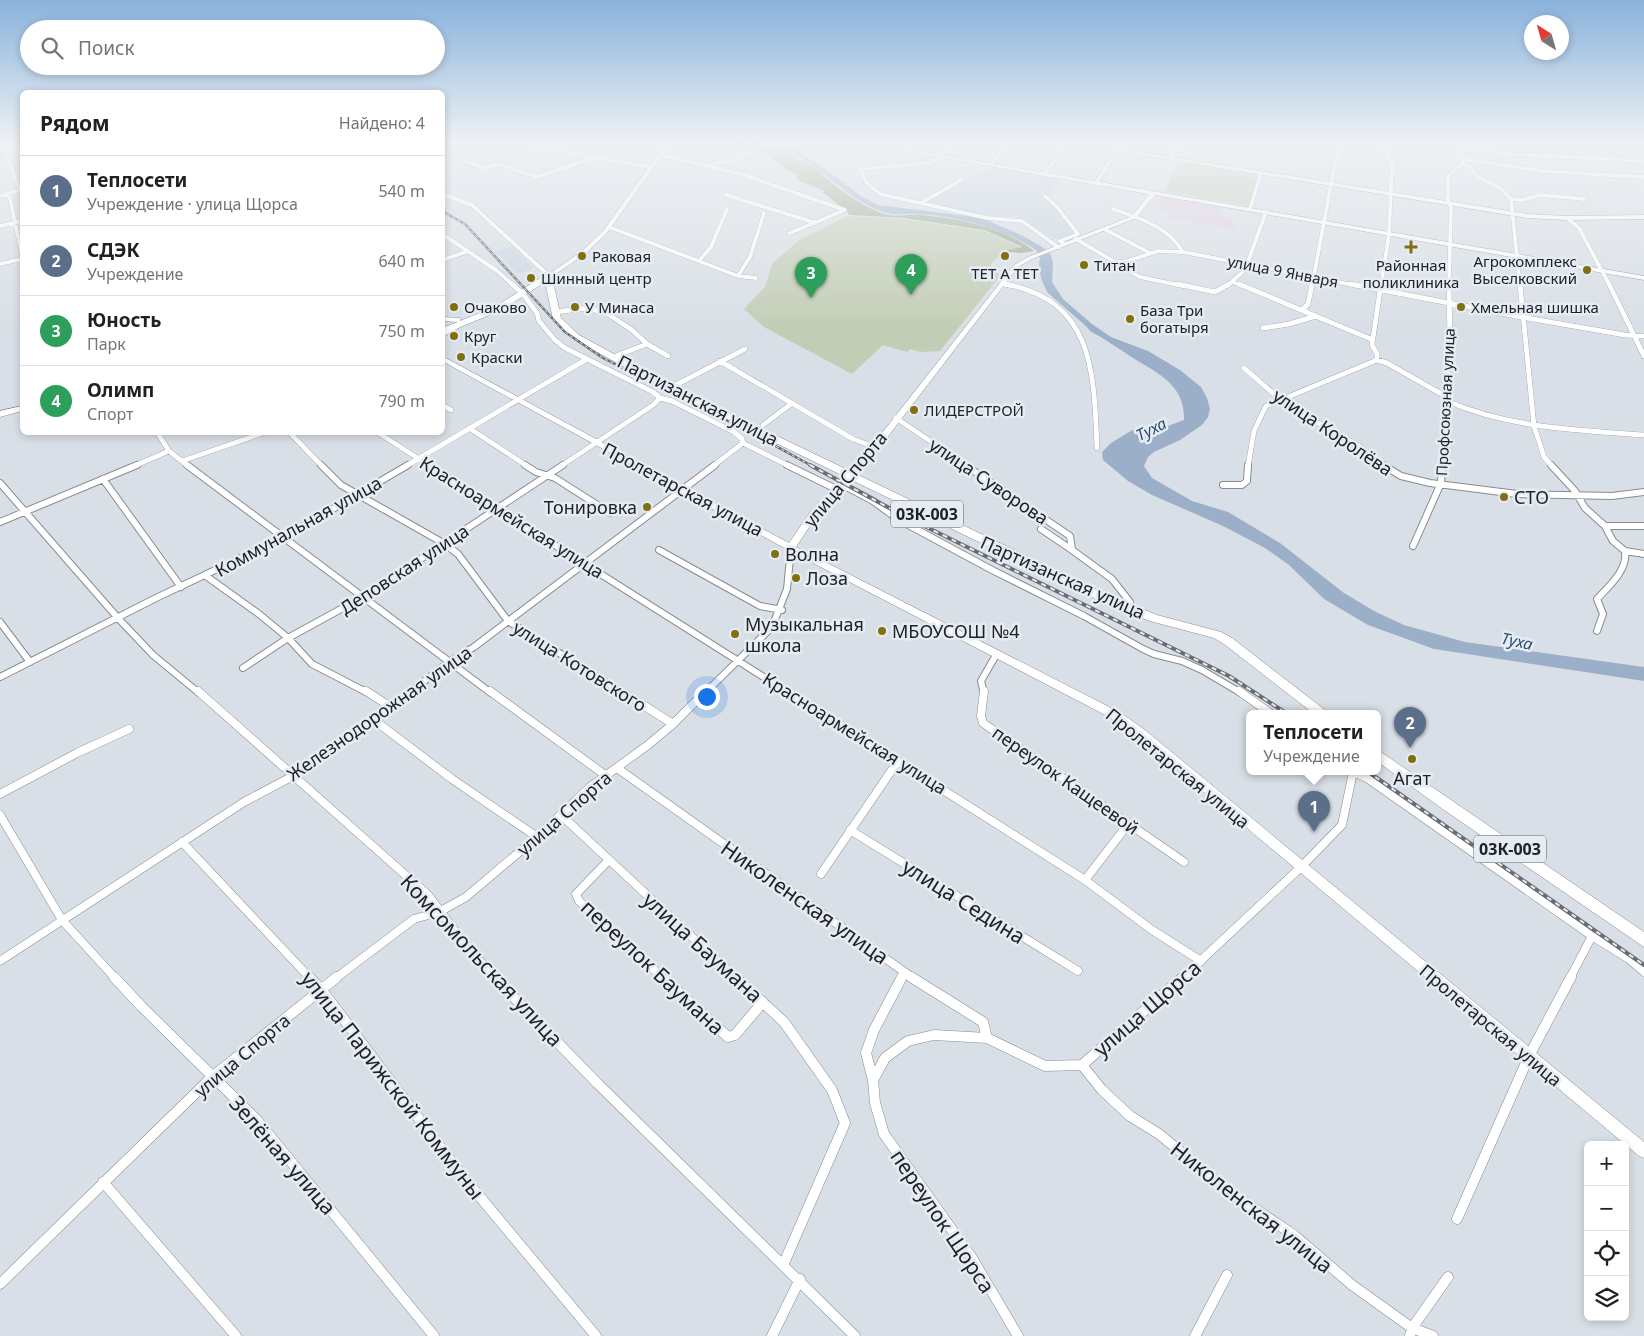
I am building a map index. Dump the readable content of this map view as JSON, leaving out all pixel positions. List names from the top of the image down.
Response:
{
  "streets": {
    "main road": [
      "Партизанская улица",
      "улица Спорта",
      "Пролетарская улица",
      "03К-003"
    ],
    "street": [
      "улица 9 Января",
      "Профсоюзная улица",
      "улица Королёва",
      "улица Суворова",
      "Красноармейская улица",
      "Коммунальная улица",
      "Деповская улица",
      "улица Котовского",
      "Железнодорожная улица",
      "переулок Кащеевой",
      "улица Седина",
      "Николенская улица",
      "улица Баумана",
      "Комсомольская улица",
      "переулок Баумана",
      "улица Щорса",
      "улица Парижской Коммуны",
      "Зелёная улица",
      "переулок Щорса"
    ]
  },
  "crossings": [
    ["улица 9 Января", "Профсоюзная улица"],
    ["улица 9 Января", "улица Спорта"],
    ["Партизанская улица", "улица Спорта"],
    ["Партизанская улица", "улица Суворова"],
    ["Партизанская улица", "Коммунальная улица"],
    ["Партизанская улица", "Деповская улица"],
    ["Партизанская улица", "Железнодорожная улица"],
    ["Профсоюзная улица", "улица Королёва"],
    ["улица Спорта", "улица Суворова"],
    ["улица Спорта", "Пролетарская улица"],
    ["улица Спорта", "Красноармейская улица"],
    ["улица Спорта", "улица Котовского"],
    ["улица Спорта", "Николенская улица"],
    ["улица Спорта", "улица Баумана"],
    ["улица Спорта", "Комсомольская улица"],
    ["улица Спорта", "улица Парижской Коммуны"],
    ["улица Спорта", "Зелёная улица"],
    ["Пролетарская улица", "Коммунальная улица"],
    ["Пролетарская улица", "Деповская улица"],
    ["Пролетарская улица", "Железнодорожная улица"],
    ["Пролетарская улица", "переулок Кащеевой"],
    ["Пролетарская улица", "улица Щорса"],
    ["Красноармейская улица", "Коммунальная улица"],
    ["Красноармейская улица", "Деповская улица"],
    ["Красноармейская улица", "Железнодорожная улица"],
    ["Красноармейская улица", "улица Щорса"],
    ["Коммунальная улица", "улица Котовского"],
    ["Коммунальная улица", "Комсомольская улица"],
    ["Деповская улица", "улица Котовского"],
    ["улица Котовского", "Железнодорожная улица"],
    ["Железнодорожная улица", "Комсомольская улица"],
    ["Железнодорожная улица", "улица Парижской Коммуны"],
    ["Железнодорожная улица", "Зелёная улица"],
    ["Николенская улица", "улица Щорса"],
    ["улица Баумана", "Комсомольская улица"],
    ["улица Баумана", "переулок Баумана"],
    ["улица Щорса", "переулок Щорса"]
  ],
  "water": ["Туха"],
  "places": {
    "health": ["Районная поликлиника"],
    "other": [
      "Раковая",
      "ТЕТ А ТЕТ",
      "Титан",
      "Агрокомплекс Выселковский",
      "Шинный центр",
      "Очаково",
      "У Минаса",
      "Хмельная шишка",
      "База Три богатыря",
      "Круг",
      "Краски",
      "ЛИДЕРСТРОЙ",
      "СТО",
      "Тонировка",
      "Волна",
      "Лоза",
      "МБОУСОШ №4",
      "Музыкальная школа",
      "Агат"
    ]
  },
  "north": "top left",
  "page": {
    "search": "Поиск",
    "heading": ["Рядом", "Найдено: 4"],
    "list": [
      {
        "mark": "1",
        "name": "Теплосети",
        "note": "Учреждение · улица Щорса",
        "value": "540 m"
      },
      {
        "mark": "2",
        "name": "СДЭК",
        "note": "Учреждение",
        "value": "640 m"
      },
      {
        "mark": "3",
        "name": "Юность",
        "note": "Парк",
        "value": "750 m"
      },
      {
        "mark": "4",
        "name": "Олимп",
        "note": "Спорт",
        "value": "790 m"
      }
    ],
    "pins": [
      "4",
      "3",
      "2",
      "1"
    ],
    "popup": ["Теплосети", "Учреждение"],
    "map_buttons": ["+", "−"]
  }
}
